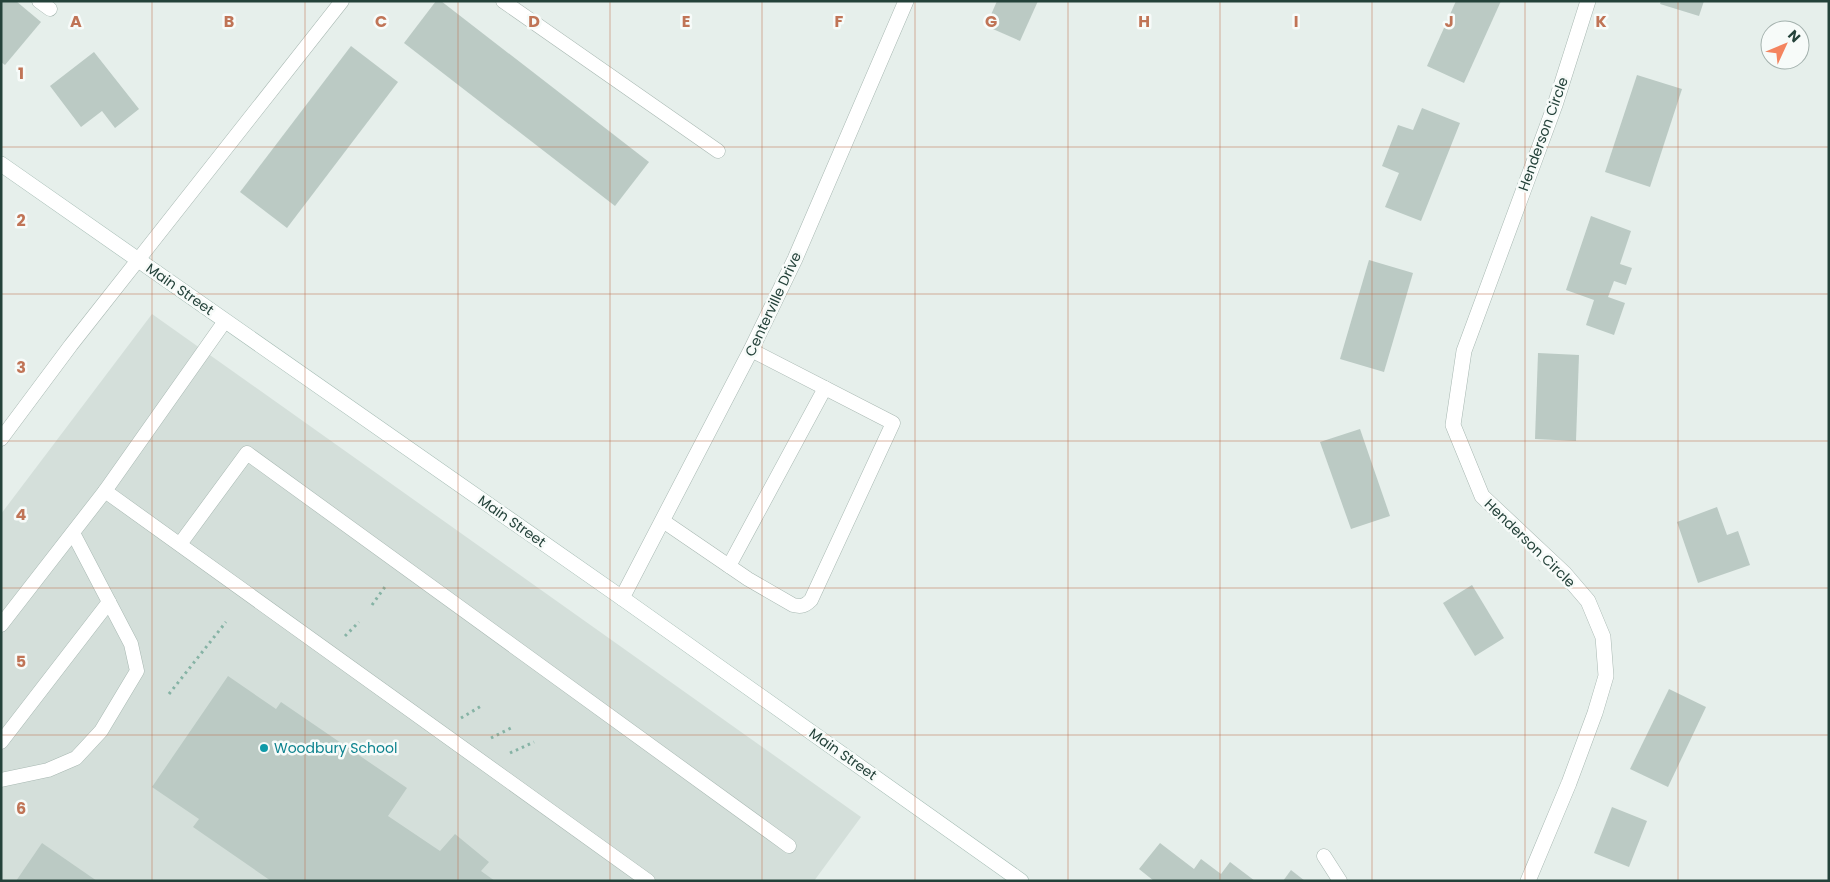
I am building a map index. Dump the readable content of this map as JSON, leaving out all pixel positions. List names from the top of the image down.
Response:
{
  "streets": {
    "street": ["Henderson Circle", "Main Street", "Centerville Drive"]
  },
  "crossings": [
    ["Main Street", "Centerville Drive"]
  ],
  "places": ["Woodbury School"],
  "north": "top right",
  "grid": {
    "columns": [
      "A",
      "B",
      "C",
      "D",
      "E",
      "F",
      "G",
      "H",
      "I",
      "J",
      "K"
    ],
    "rows": [
      "1",
      "2",
      "3",
      "4",
      "5",
      "6"
    ]
  }
}
